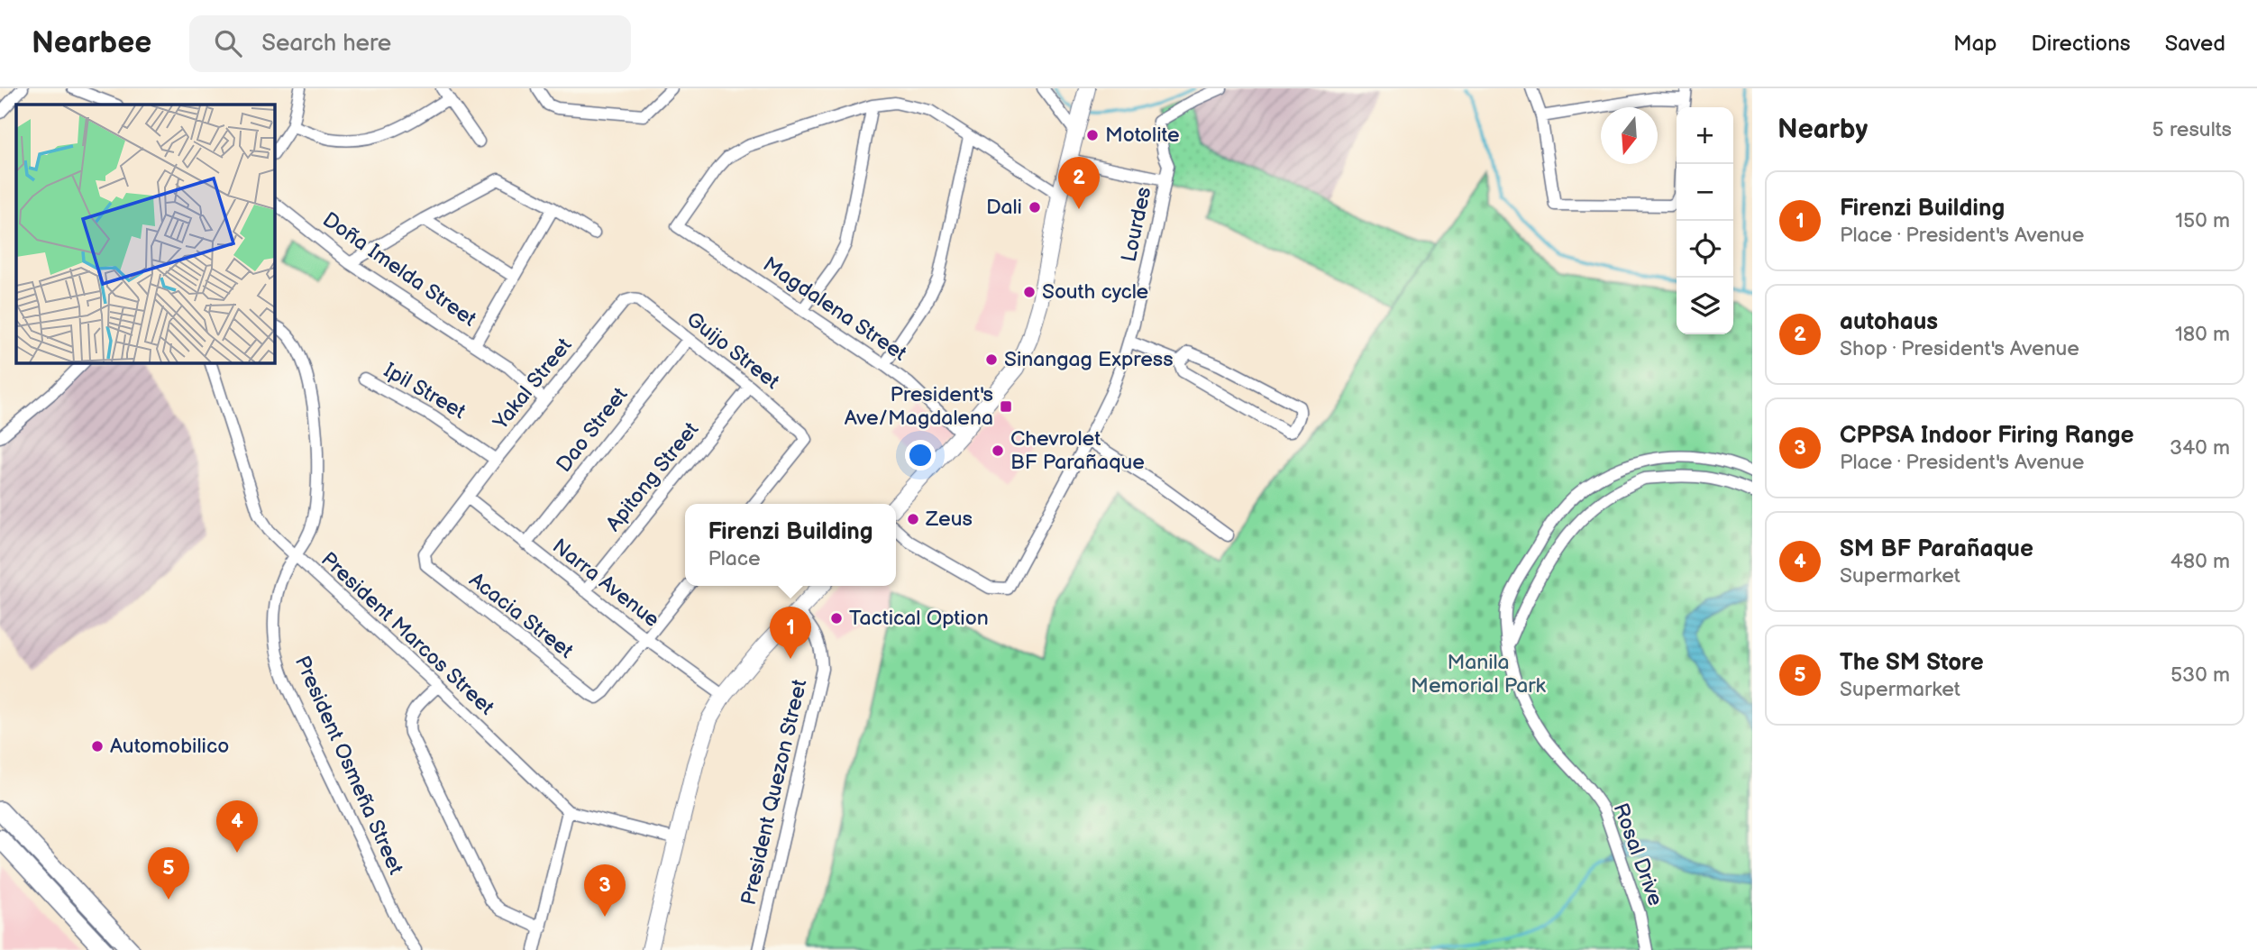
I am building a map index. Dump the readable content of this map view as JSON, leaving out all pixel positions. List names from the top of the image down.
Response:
{
  "streets": {
    "street": [
      "Lourdes",
      "Doña Imelda Street",
      "Magdalena Street",
      "Guijo Street",
      "Yakal Street",
      "Ipil Street",
      "Dao Street",
      "Apitong Street",
      "Narra Avenue",
      "Acacia Street",
      "President Marcos Street",
      "President Osmeña Street",
      "President Quezon Street",
      "Rosal Drive"
    ]
  },
  "crossings": [
    ["Doña Imelda Street", "Yakal Street"],
    ["Guijo Street", "Yakal Street"],
    ["Guijo Street", "Dao Street"],
    ["Guijo Street", "Apitong Street"],
    ["Yakal Street", "Ipil Street"],
    ["Yakal Street", "Narra Avenue"],
    ["Yakal Street", "Acacia Street"],
    ["Dao Street", "Narra Avenue"],
    ["Apitong Street", "Narra Avenue"],
    ["Narra Avenue", "Acacia Street"],
    ["President Marcos Street", "President Osmeña Street"]
  ],
  "parks": ["Manila Memorial Park"],
  "places": {
    "other": [
      "Motolite",
      "Dali",
      "South cycle",
      "Sinangag Express",
      "Chevrolet BF Parañaque",
      "Zeus",
      "Tactical Option",
      "Automobilico"
    ],
    "transit": ["President's Ave/Magdalena"]
  },
  "north": "bottom",
  "page": {
    "header": "Nearbee",
    "search": "Search here",
    "nav": ["Map", "Directions", "Saved"],
    "heading": ["Nearby", "5 results"],
    "map_buttons": ["+", "−"],
    "pins": [
      "2",
      "1",
      "4",
      "5",
      "3"
    ],
    "list": [
      {
        "mark": "1",
        "name": "Firenzi Building",
        "note": "Place · President's Avenue",
        "value": "150 m"
      },
      {
        "mark": "2",
        "name": "autohaus",
        "note": "Shop · President's Avenue",
        "value": "180 m"
      },
      {
        "mark": "3",
        "name": "CPPSA Indoor Firing Range",
        "note": "Place · President's Avenue",
        "value": "340 m"
      },
      {
        "mark": "4",
        "name": "SM BF Parañaque",
        "note": "Supermarket",
        "value": "480 m"
      },
      {
        "mark": "5",
        "name": "The SM Store",
        "note": "Supermarket",
        "value": "530 m"
      }
    ],
    "popup": ["Firenzi Building", "Place"]
  }
}
